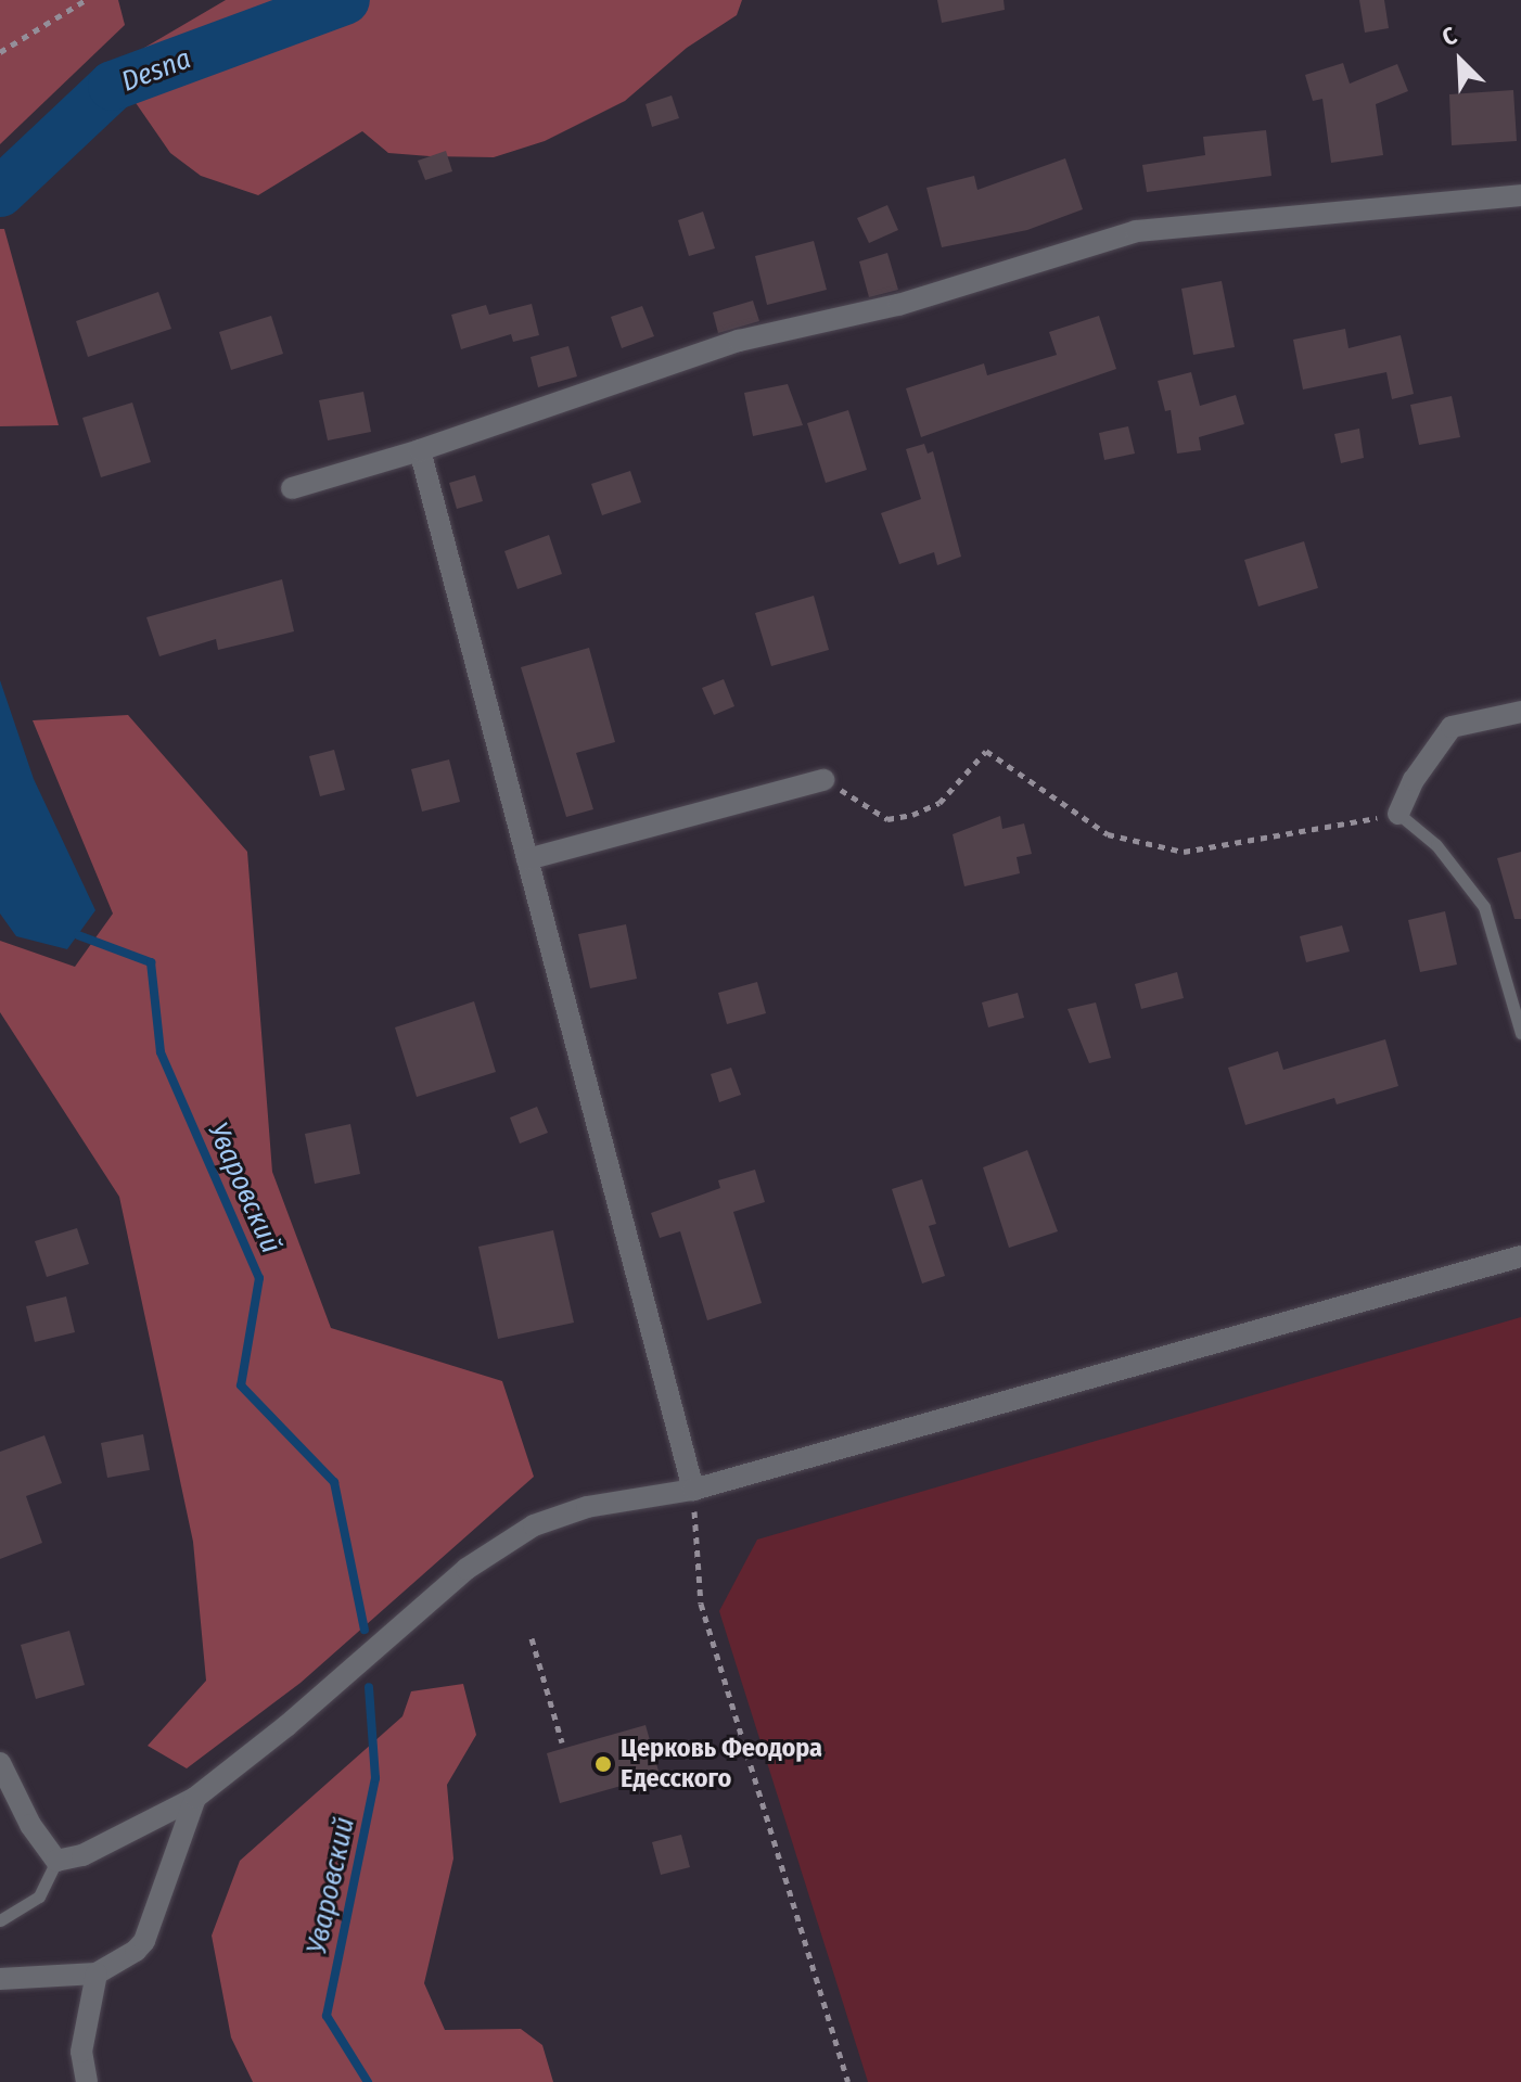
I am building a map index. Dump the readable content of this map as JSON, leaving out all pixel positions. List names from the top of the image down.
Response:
{
  "water": ["Desna", "Уваровский"],
  "places": ["Церковь Феодора Едесского"],
  "north": "top left"
}
